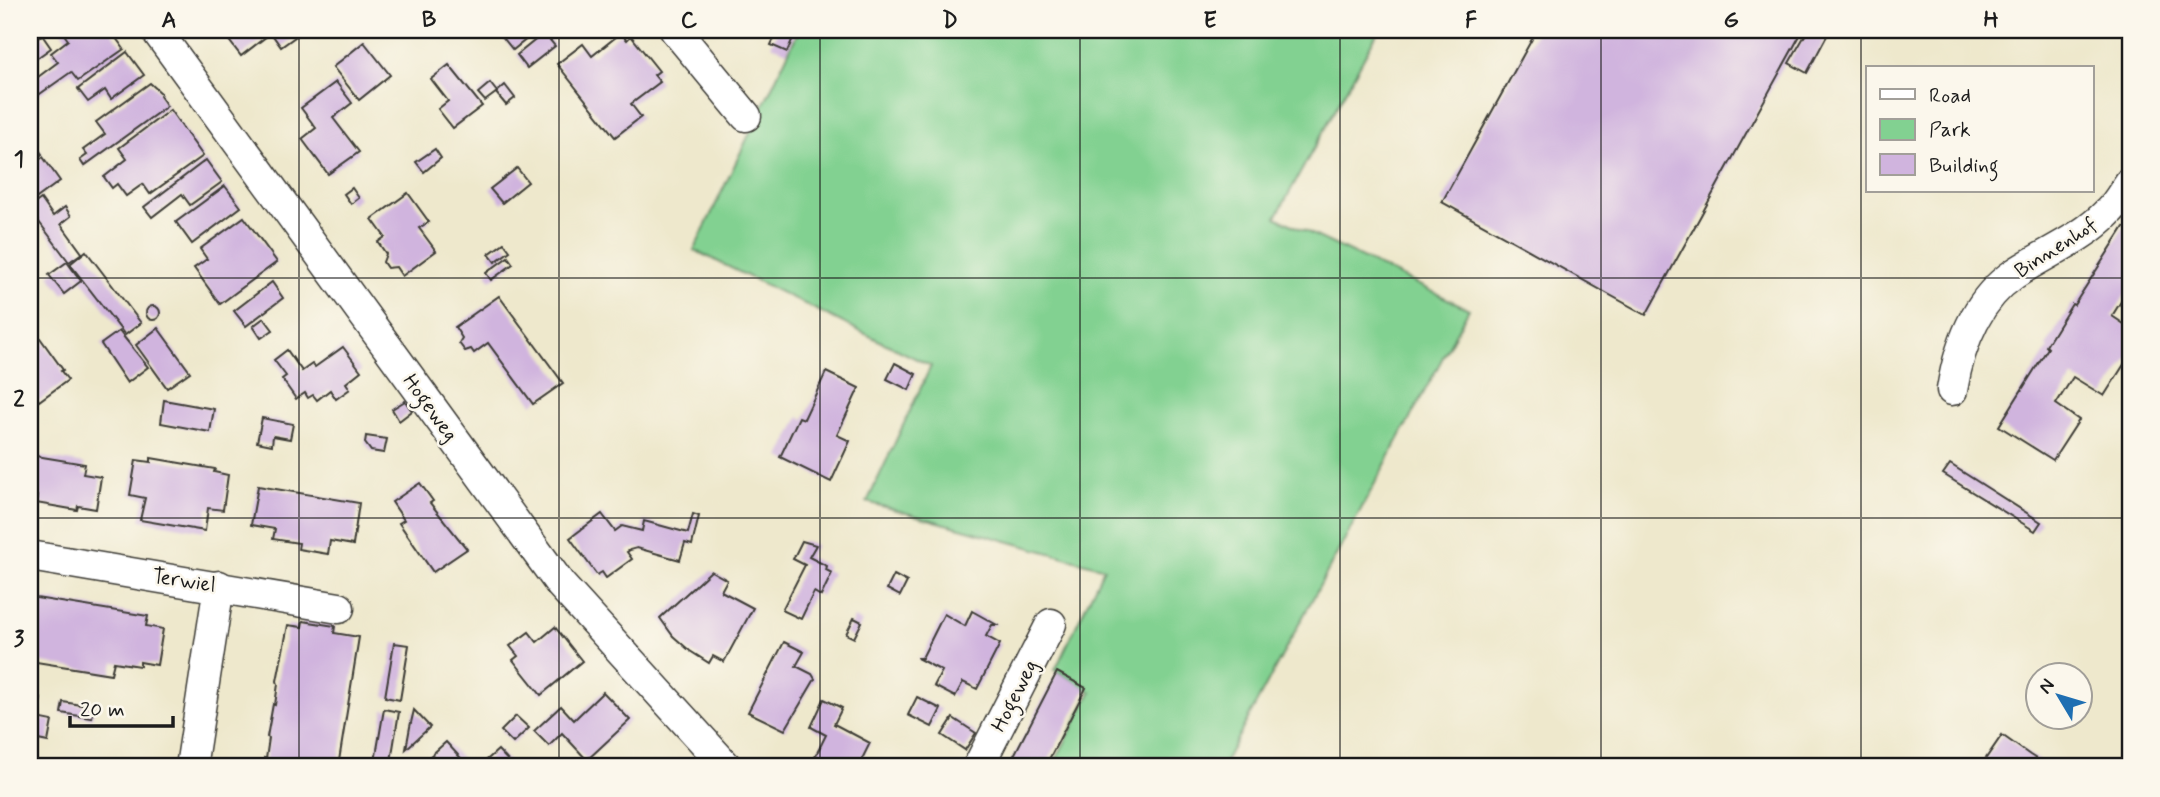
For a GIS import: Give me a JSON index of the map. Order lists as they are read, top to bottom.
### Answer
{
  "streets": {
    "street": ["Binnenhof", "Hogeweg", "Terwiel"]
  },
  "legend": ["Road", "Park", "Building"],
  "scale_bar": "20 m",
  "north": "top left",
  "grid": {
    "columns": [
      "A",
      "B",
      "C",
      "D",
      "E",
      "F",
      "G",
      "H"
    ],
    "rows": ["1", "2", "3"]
  }
}
